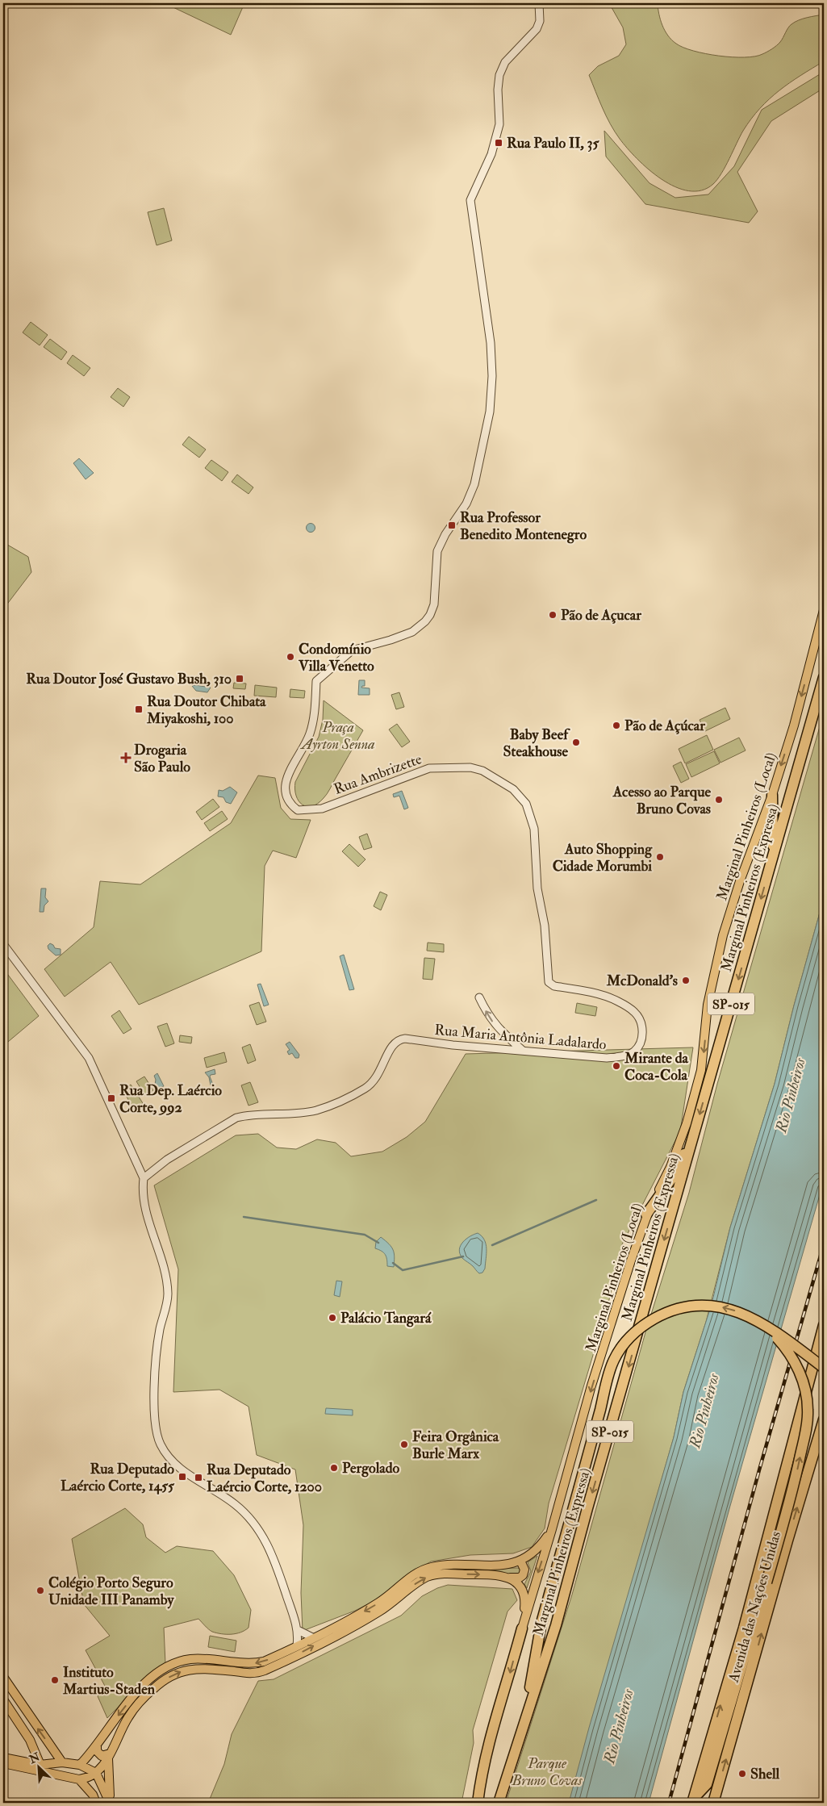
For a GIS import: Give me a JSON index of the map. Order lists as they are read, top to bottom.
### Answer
{
  "streets": {
    "highway": ["Marginal Pinheiros (Expressa)", "SP-015", "Avenida das Nações Unidas"],
    "main road": ["Marginal Pinheiros (Local)"],
    "street": ["Rua Ambrizette", "Rua Maria Antônia Ladalardo"]
  },
  "crossings": [
    ["Rua Ambrizette", "Rua Maria Antônia Ladalardo"]
  ],
  "one_way": ["Marginal Pinheiros (Local)", "Marginal Pinheiros (Expressa)"],
  "water": ["Rio Pinheiros"],
  "parks": ["Praça Ayrton Senna", "Parque Bruno Covas"],
  "places": {
    "transit": [
      "Rua Paulo II, 35",
      "Rua Professor Benedito Montenegro",
      "Rua Doutor José Gustavo Bush, 310",
      "Rua Doutor Chibata Miyakoshi, 100",
      "Rua Dep. Laércio Corte, 992",
      "Rua Deputado Laércio Corte, 1455",
      "Rua Deputado Laércio Corte, 1200"
    ],
    "other": [
      "Pão de Açucar",
      "Condomínio Villa Venetto",
      "Pão de Açúcar",
      "Baby Beef Steakhouse",
      "Acesso ao Parque Bruno Covas",
      "Auto Shopping Cidade Morumbi",
      "McDonald's",
      "Mirante da Coca-Cola",
      "Palácio Tangará",
      "Feira Orgânica Burle Marx",
      "Pergolado",
      "Colégio Porto Seguro Unidade III Panamby",
      "Instituto Martius-Staden",
      "Shell"
    ],
    "health": ["Drogaria São Paulo"]
  },
  "north": "top left"
}
